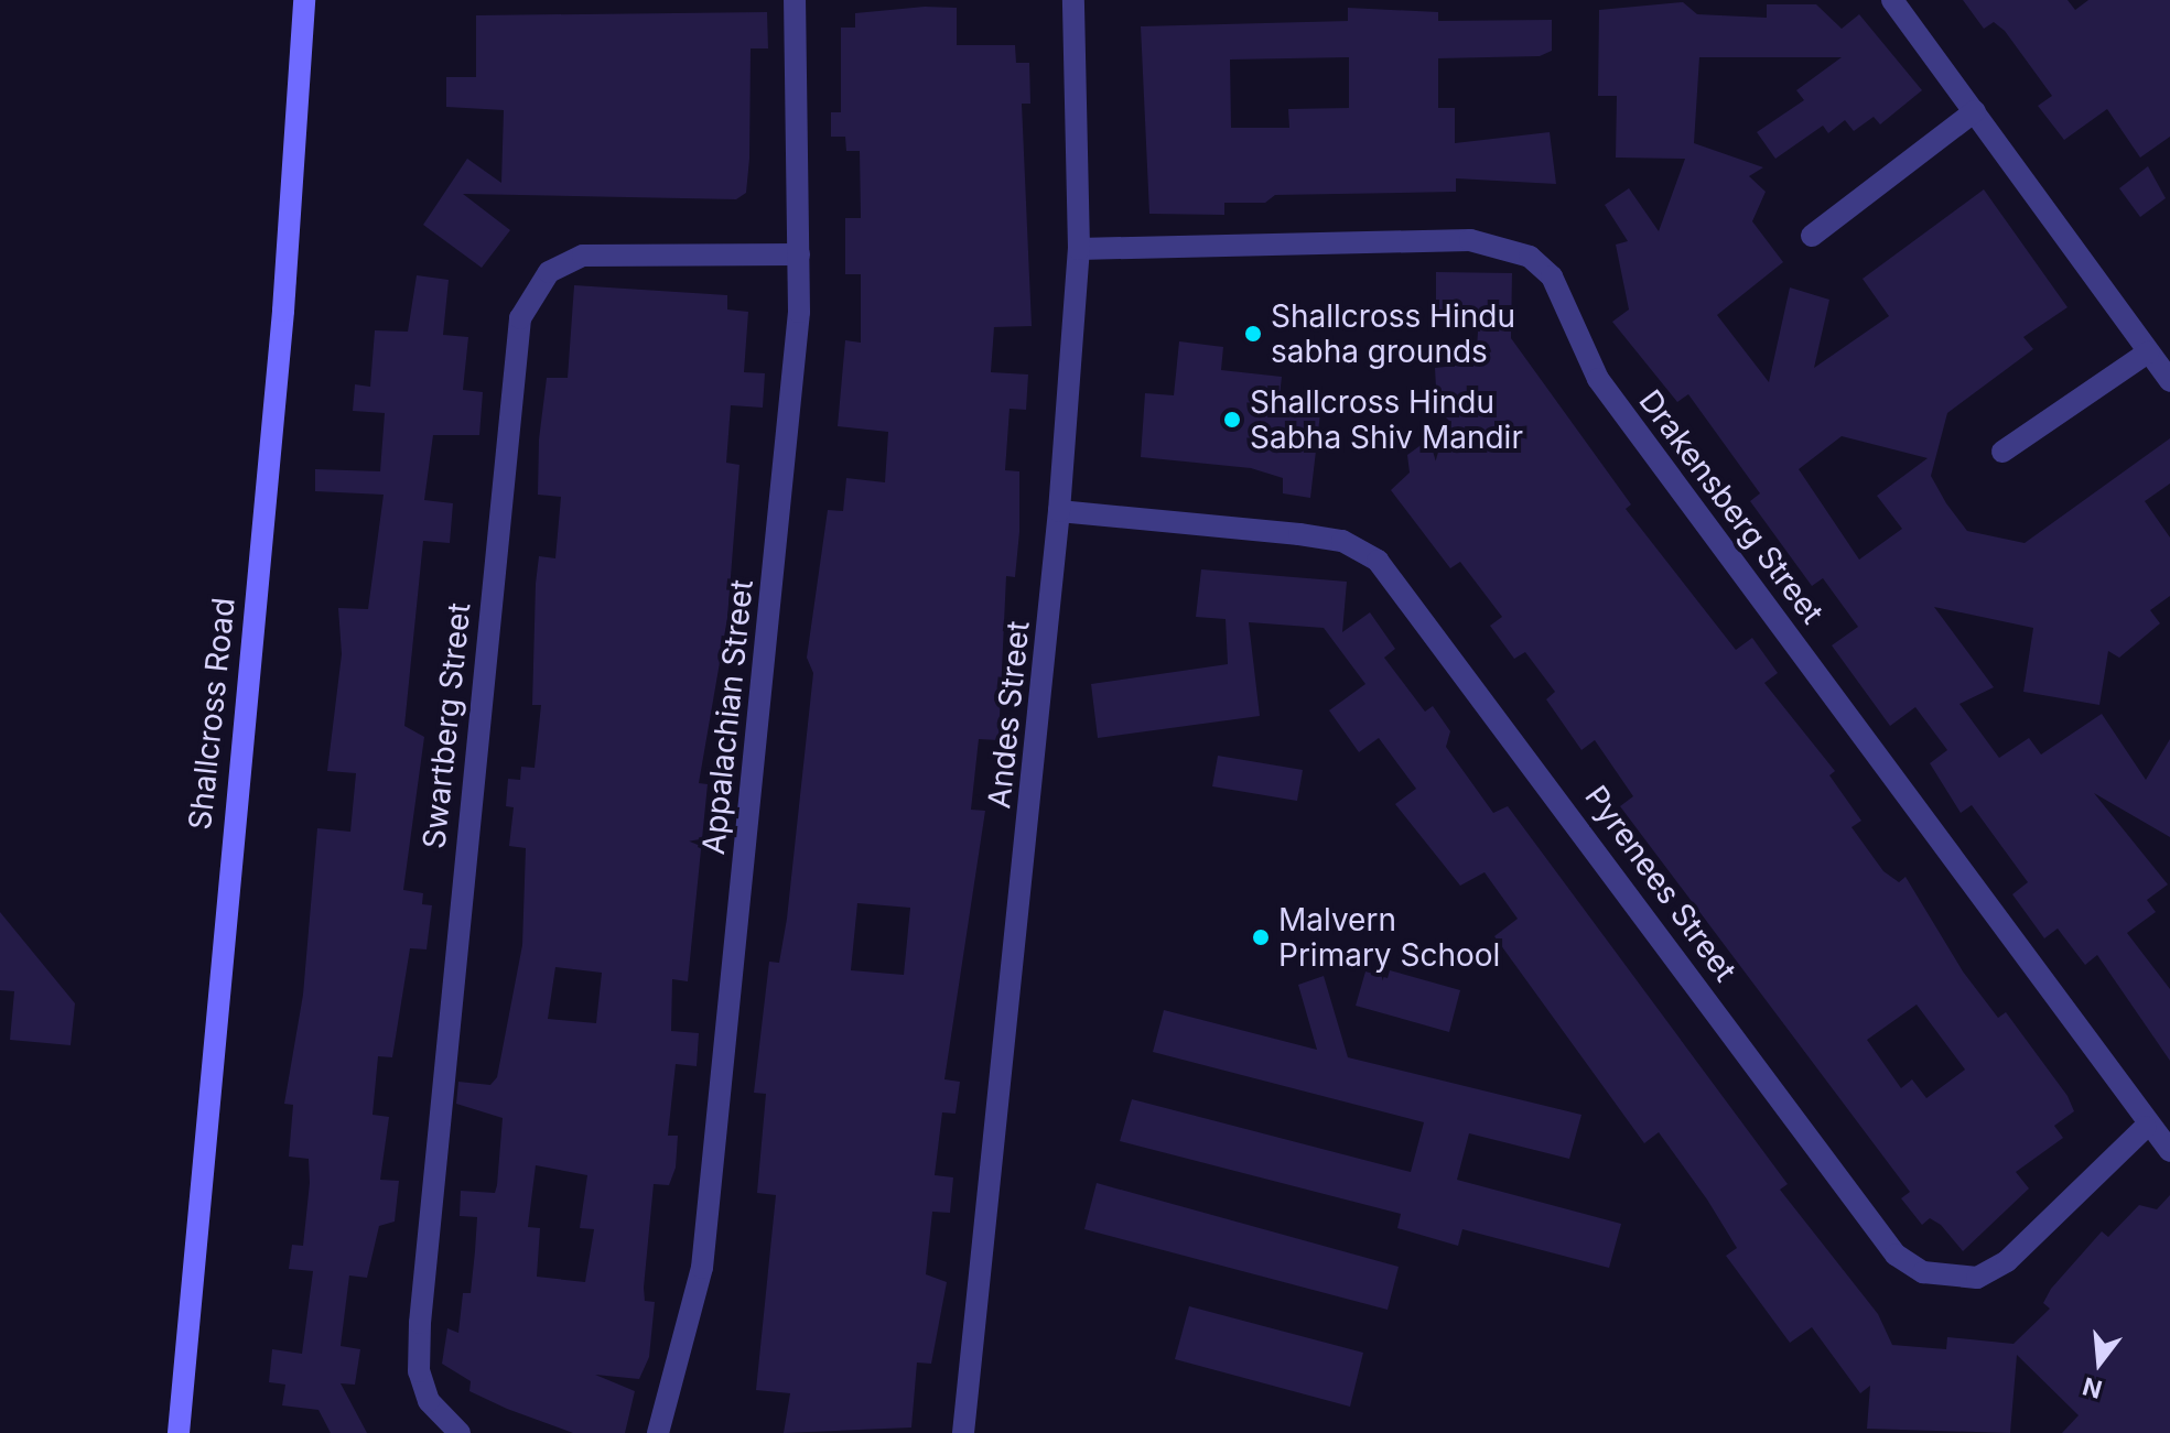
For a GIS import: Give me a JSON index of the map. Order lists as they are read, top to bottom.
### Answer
{
  "streets": {
    "street": [
      "Drakensberg Street",
      "Shallcross Road",
      "Andes Street",
      "Appalachian Street",
      "Swartberg Street",
      "Pyrenees Street"
    ]
  },
  "crossings": [
    ["Drakensberg Street", "Andes Street"],
    ["Drakensberg Street", "Pyrenees Street"],
    ["Andes Street", "Pyrenees Street"],
    ["Appalachian Street", "Swartberg Street"]
  ],
  "places": ["Shallcross Hindu sabha grounds", "Shallcross Hindu Sabha Shiv Mandir", "Malvern Primary School"],
  "north": "bottom"
}
